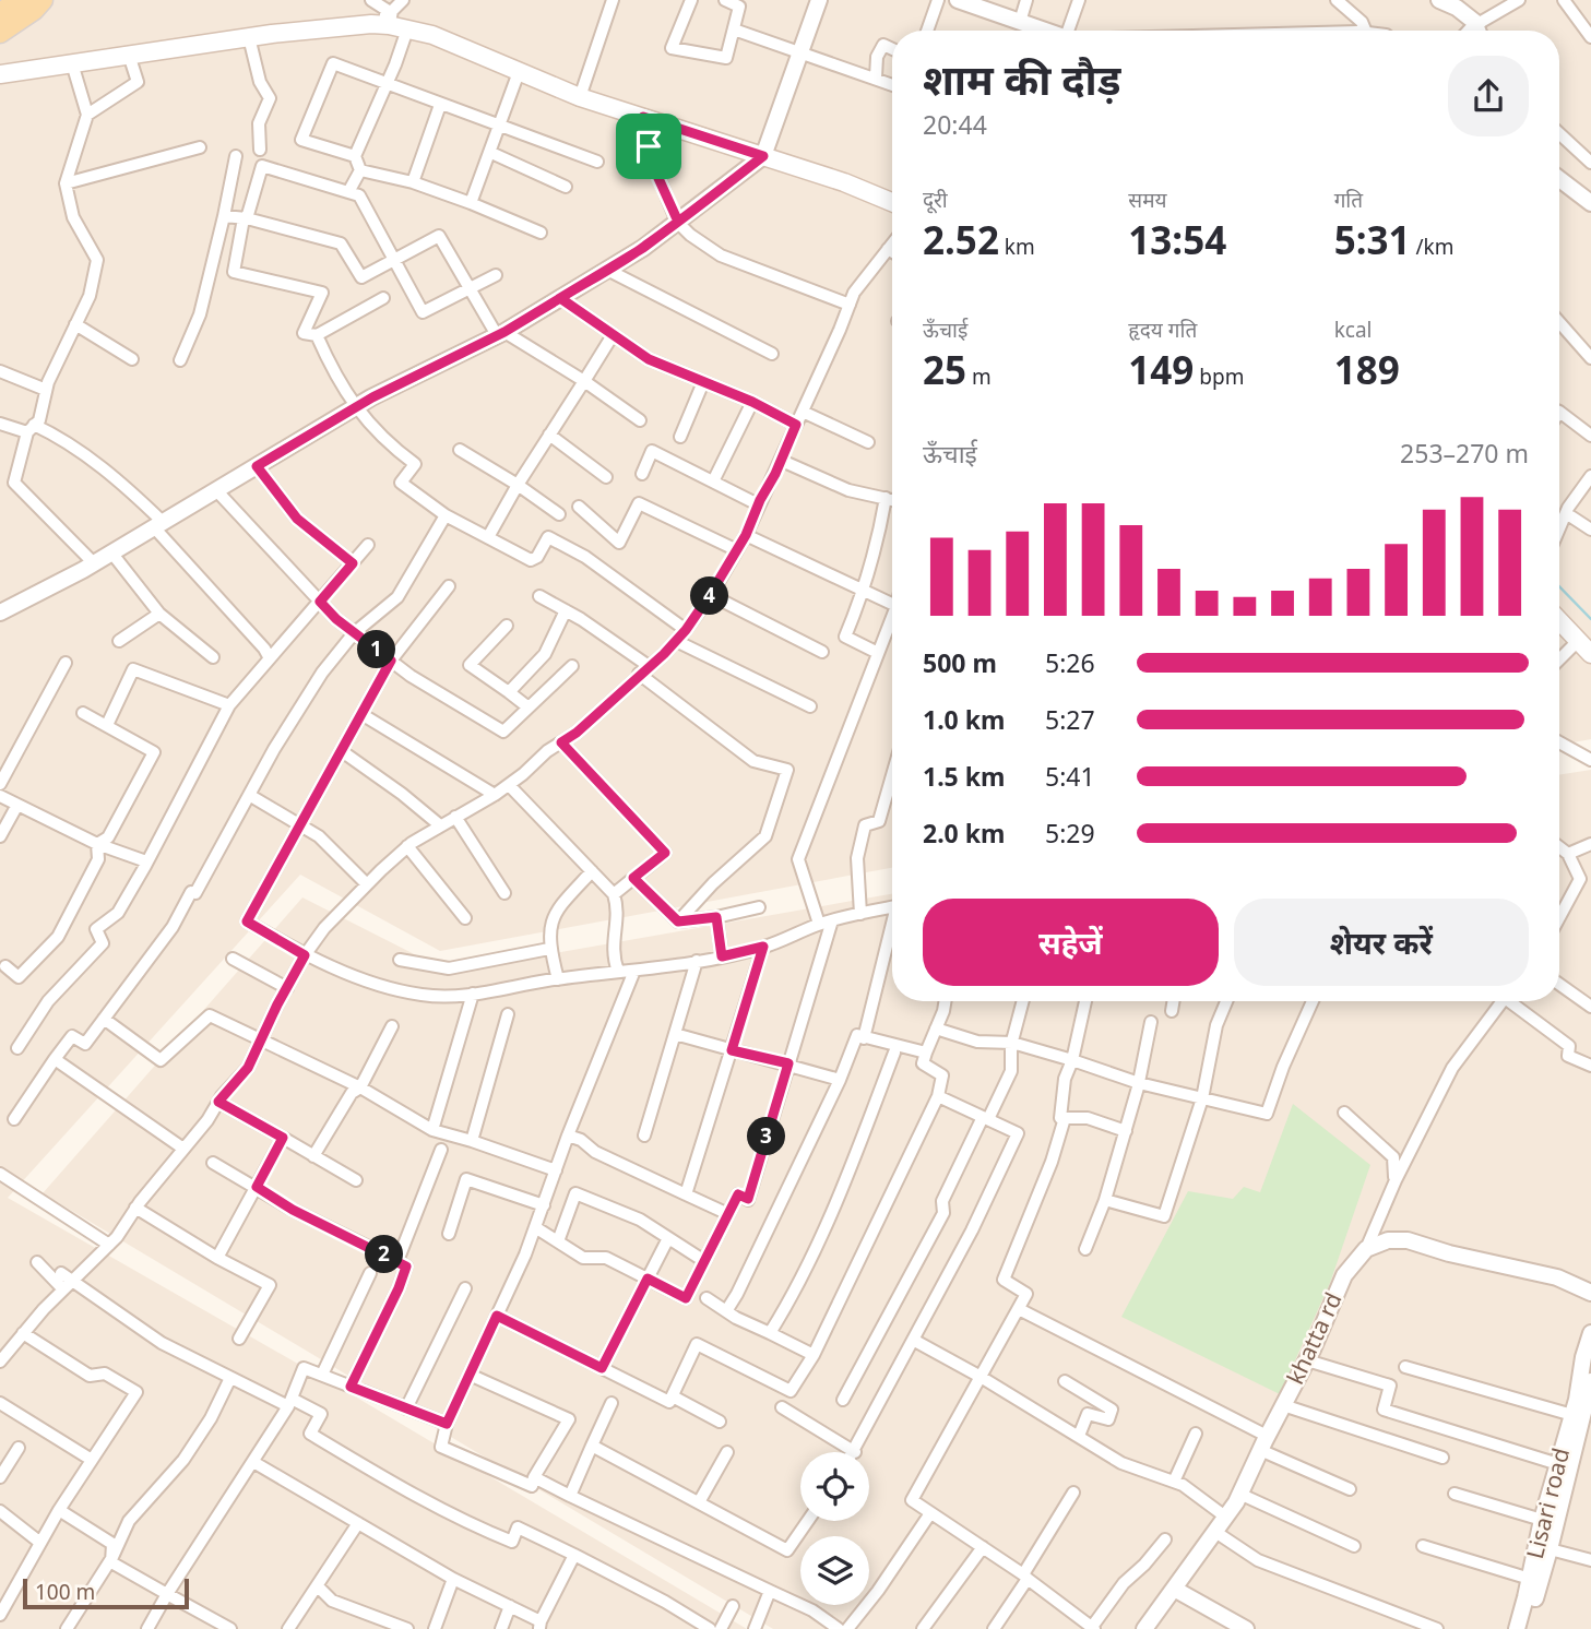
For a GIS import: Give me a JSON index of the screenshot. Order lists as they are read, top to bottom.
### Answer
{
  "streets": {
    "street": ["khatta rd", "Lisari road"]
  },
  "scale_bar": "100 m",
  "page": {
    "heading": ["शाम की दौड़", "20:44"],
    "stats": [
      ["दूरी", "2.52 km"],
      ["समय", "13:54"],
      ["गति", "5:31 /km"],
      ["ऊँचाई", "25 m"],
      ["हृदय गति", "149 bpm"],
      ["kcal", "189"]
    ],
    "chart": ["ऊँचाई", "253–270 m"],
    "pins": [
      "4",
      "1",
      "3",
      "2"
    ],
    "list": [
      {
        "name": "500 m",
        "note": "5:26"
      },
      {
        "name": "1.0 km",
        "note": "5:27"
      },
      {
        "name": "1.5 km",
        "note": "5:41"
      },
      {
        "name": "2.0 km",
        "note": "5:29"
      }
    ],
    "buttons": ["सहेजें", "शेयर करें"],
    "scale": "100 m"
  }
}
